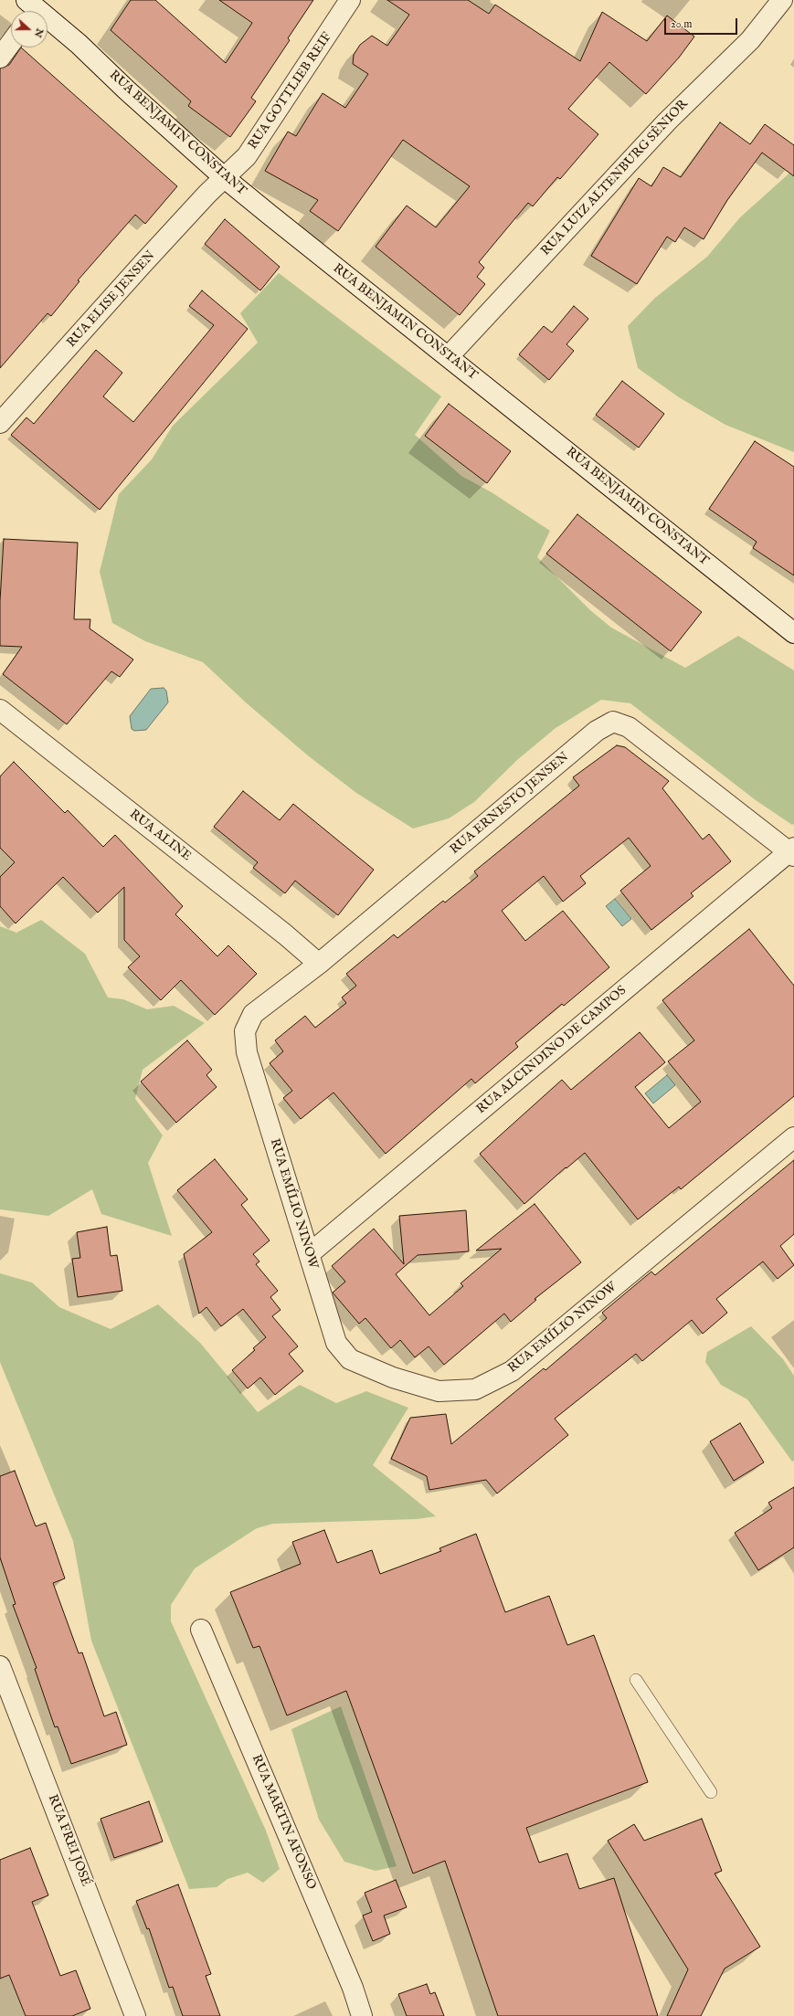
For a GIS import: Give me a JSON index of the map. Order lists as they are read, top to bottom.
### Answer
{
  "streets": {
    "street": [
      "RUA GOTTLIEB REIF",
      "RUA BENJAMIN CONSTANT",
      "RUA LUIZ ALTENBURG SÊNIOR",
      "RUA ELISE JENSEN",
      "RUA ERNESTO JENSEN",
      "RUA ALINE",
      "RUA ALCINDINO DE CAMPOS",
      "RUA EMÍLIO NINOW",
      "RUA MARTIN AFONSO",
      "RUA FREI JOSÉ"
    ]
  },
  "crossings": [
    ["RUA GOTTLIEB REIF", "RUA BENJAMIN CONSTANT"],
    ["RUA GOTTLIEB REIF", "RUA ELISE JENSEN"],
    ["RUA BENJAMIN CONSTANT", "RUA LUIZ ALTENBURG SÊNIOR"],
    ["RUA BENJAMIN CONSTANT", "RUA ELISE JENSEN"],
    ["RUA ERNESTO JENSEN", "RUA ALINE"],
    ["RUA ERNESTO JENSEN", "RUA ALCINDINO DE CAMPOS"],
    ["RUA ERNESTO JENSEN", "RUA EMÍLIO NINOW"],
    ["RUA ALCINDINO DE CAMPOS", "RUA EMÍLIO NINOW"]
  ],
  "scale_bar": "20 m",
  "north": "right"
}
